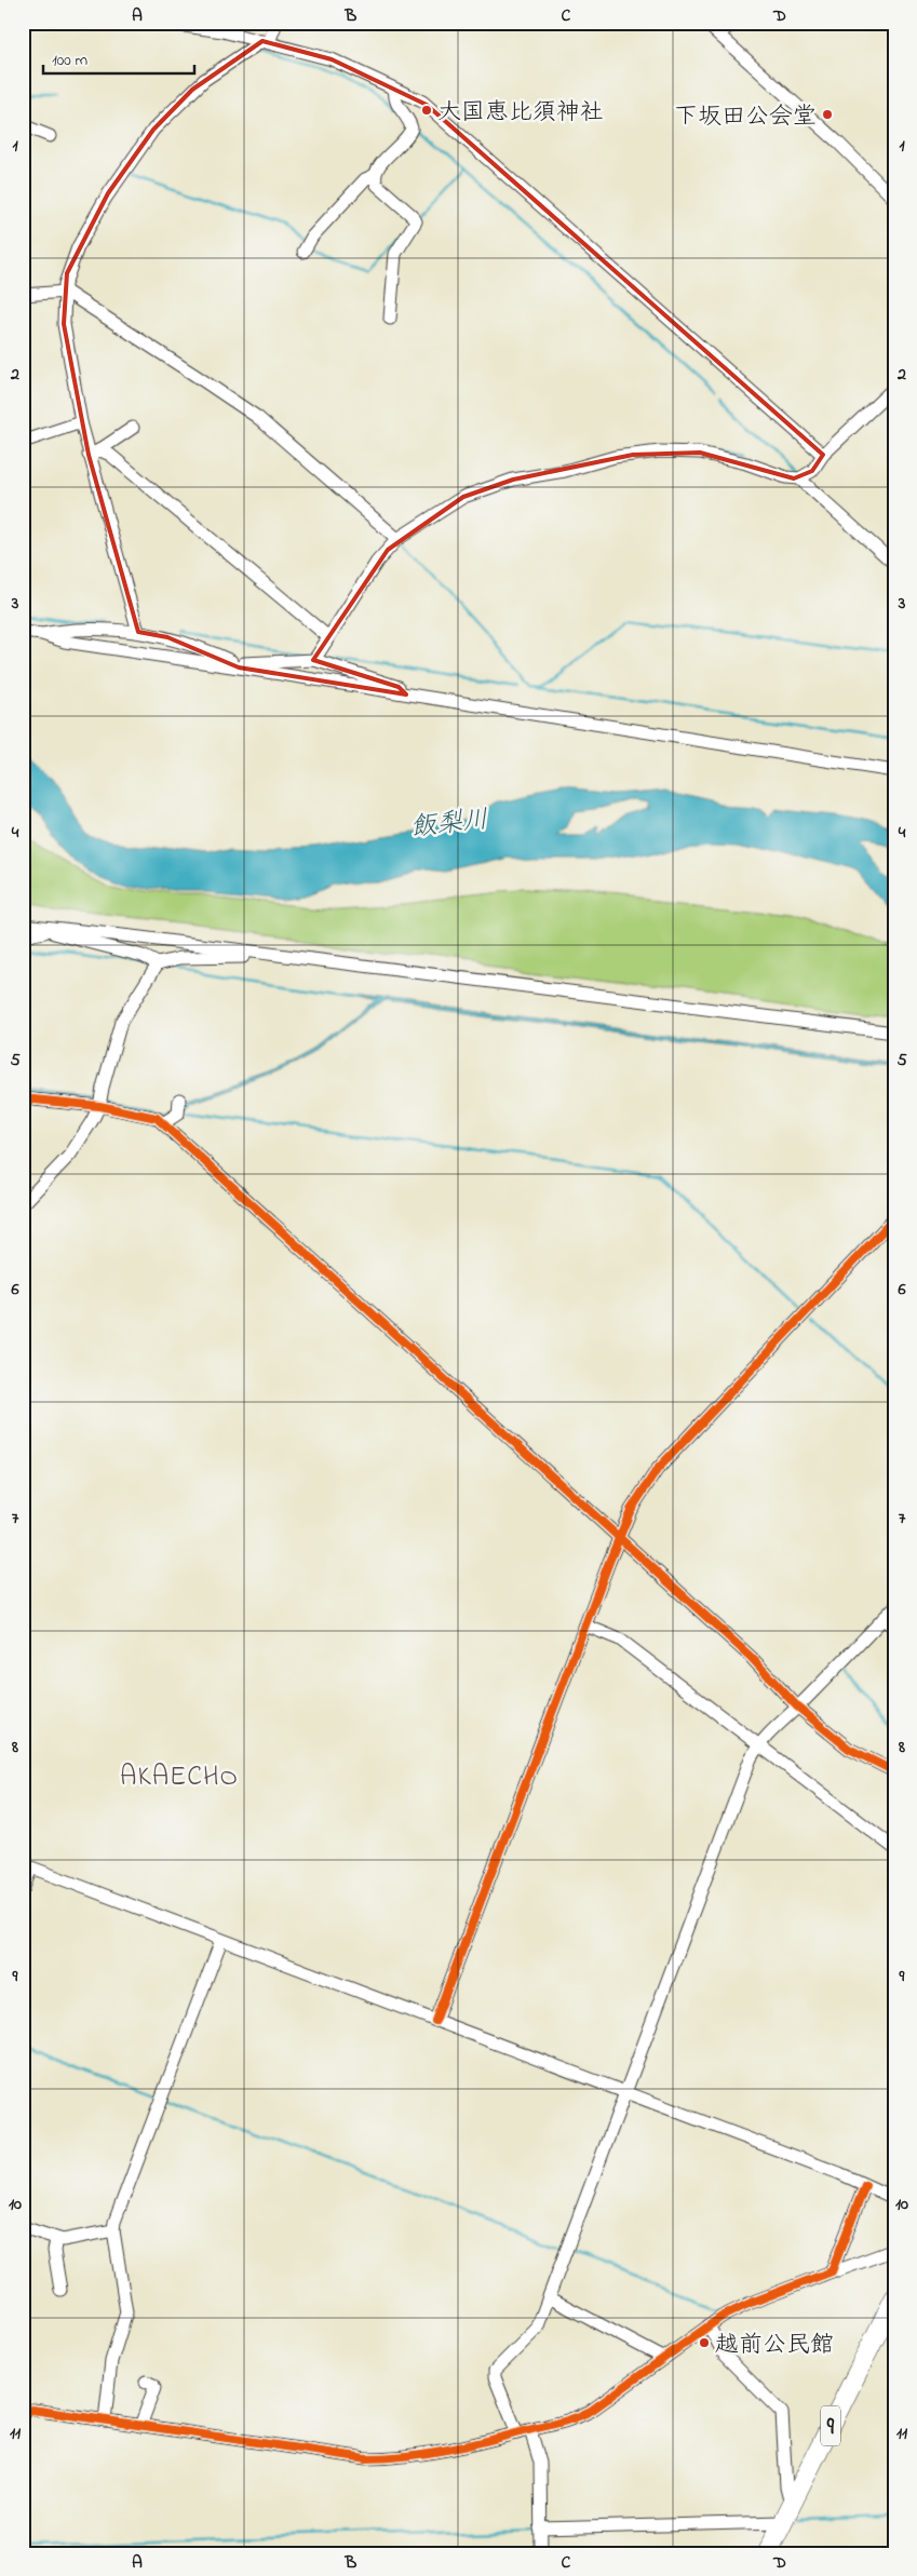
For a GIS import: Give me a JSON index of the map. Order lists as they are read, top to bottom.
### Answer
{
  "streets": {
    "highway": ["9"]
  },
  "districts": ["AKAECHO"],
  "water": ["飯梨川"],
  "places": ["大国恵比須神社", "下坂田公会堂", "越前公民館"],
  "scale_bar": "100 m",
  "grid": {
    "columns": [
      "A",
      "B",
      "C",
      "D"
    ],
    "rows": [
      "1",
      "2",
      "3",
      "4",
      "5",
      "6",
      "7",
      "8",
      "9",
      "10",
      "11"
    ]
  }
}
